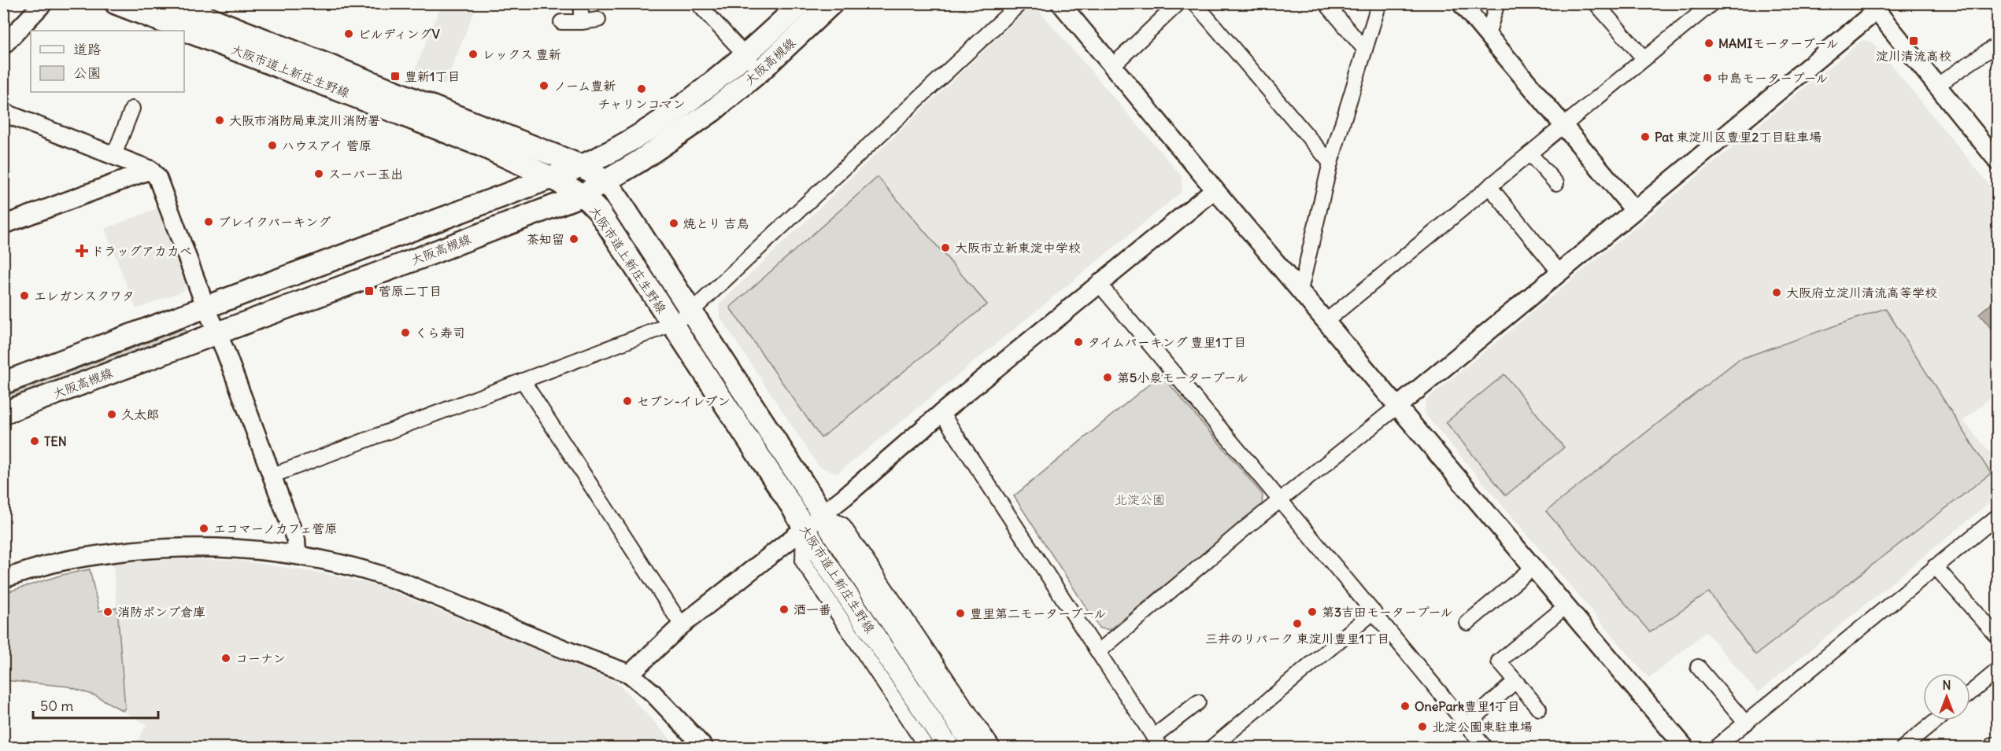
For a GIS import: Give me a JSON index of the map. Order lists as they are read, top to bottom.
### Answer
{
  "streets": {
    "main road": ["大阪高槻線", "大阪市道上新庄生野線"]
  },
  "crossings": [
    ["大阪高槻線", "大阪市道上新庄生野線"]
  ],
  "parks": ["北淀公園"],
  "places": {
    "other": [
      "ビルディングV",
      "MAMIモータープール",
      "レックス 豊新",
      "中島モータープール",
      "ノーム豊新",
      "チャリンコマン",
      "大阪市消防局東淀川消防署",
      "Pat 東淀川区豊里2丁目駐車場",
      "ハウスアイ 菅原",
      "スーパー玉出",
      "ブレイクパーキング",
      "焼とり 吉鳥",
      "茶知留",
      "大阪市立新東淀中学校",
      "大阪府立淀川清流高等学校",
      "エレガンスクワタ",
      "くら寿司",
      "タイムパーキング 豊里1丁目",
      "第5小泉モータープール",
      "セブン-イレブン",
      "久太郎",
      "TEN",
      "エコマーノカフェ菅原",
      "酒一番",
      "消防ポンプ倉庫",
      "第3吉田モータープール",
      "豊里第二モータープール",
      "三井のリパーク 東淀川豊里1丁目",
      "コーナン",
      "OnePark豊里1丁目",
      "北淀公園東駐車場"
    ],
    "transit": ["淀川清流高校", "豊新1丁目", "菅原二丁目"],
    "health": ["ドラッグアカカベ"]
  },
  "legend": ["道路", "公園"],
  "scale_bar": "50 m",
  "north": "top"
}
